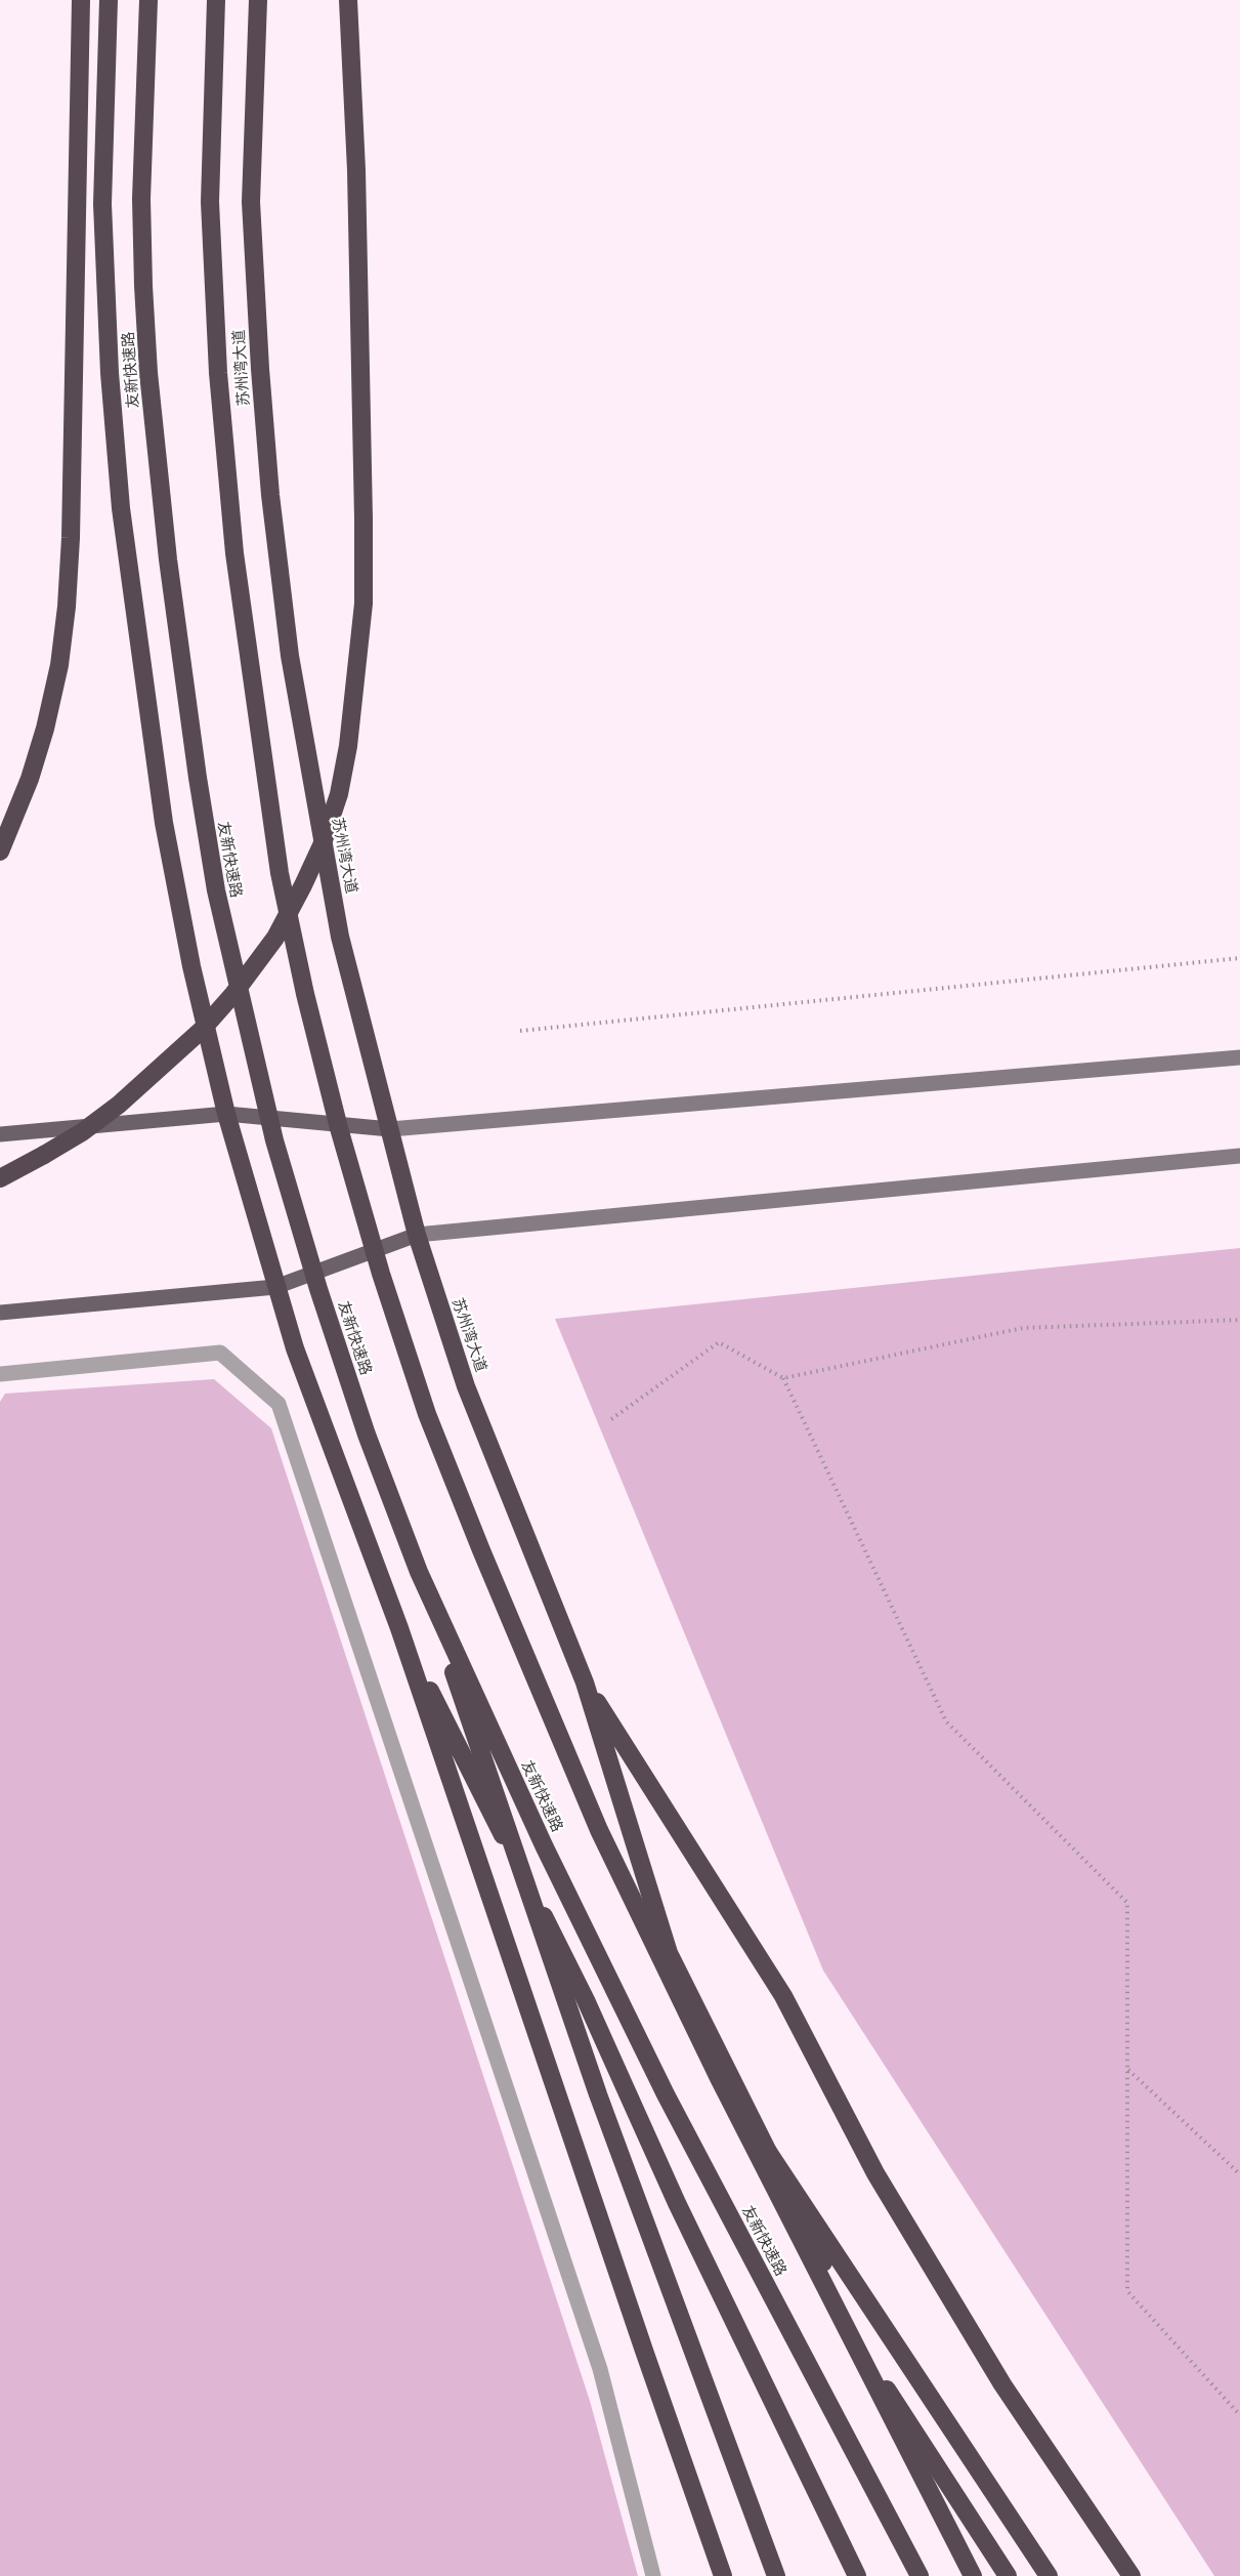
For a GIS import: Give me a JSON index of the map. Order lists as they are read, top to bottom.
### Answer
{
  "streets": {
    "highway": ["苏州湾大道", "友新快速路"]
  }
}
